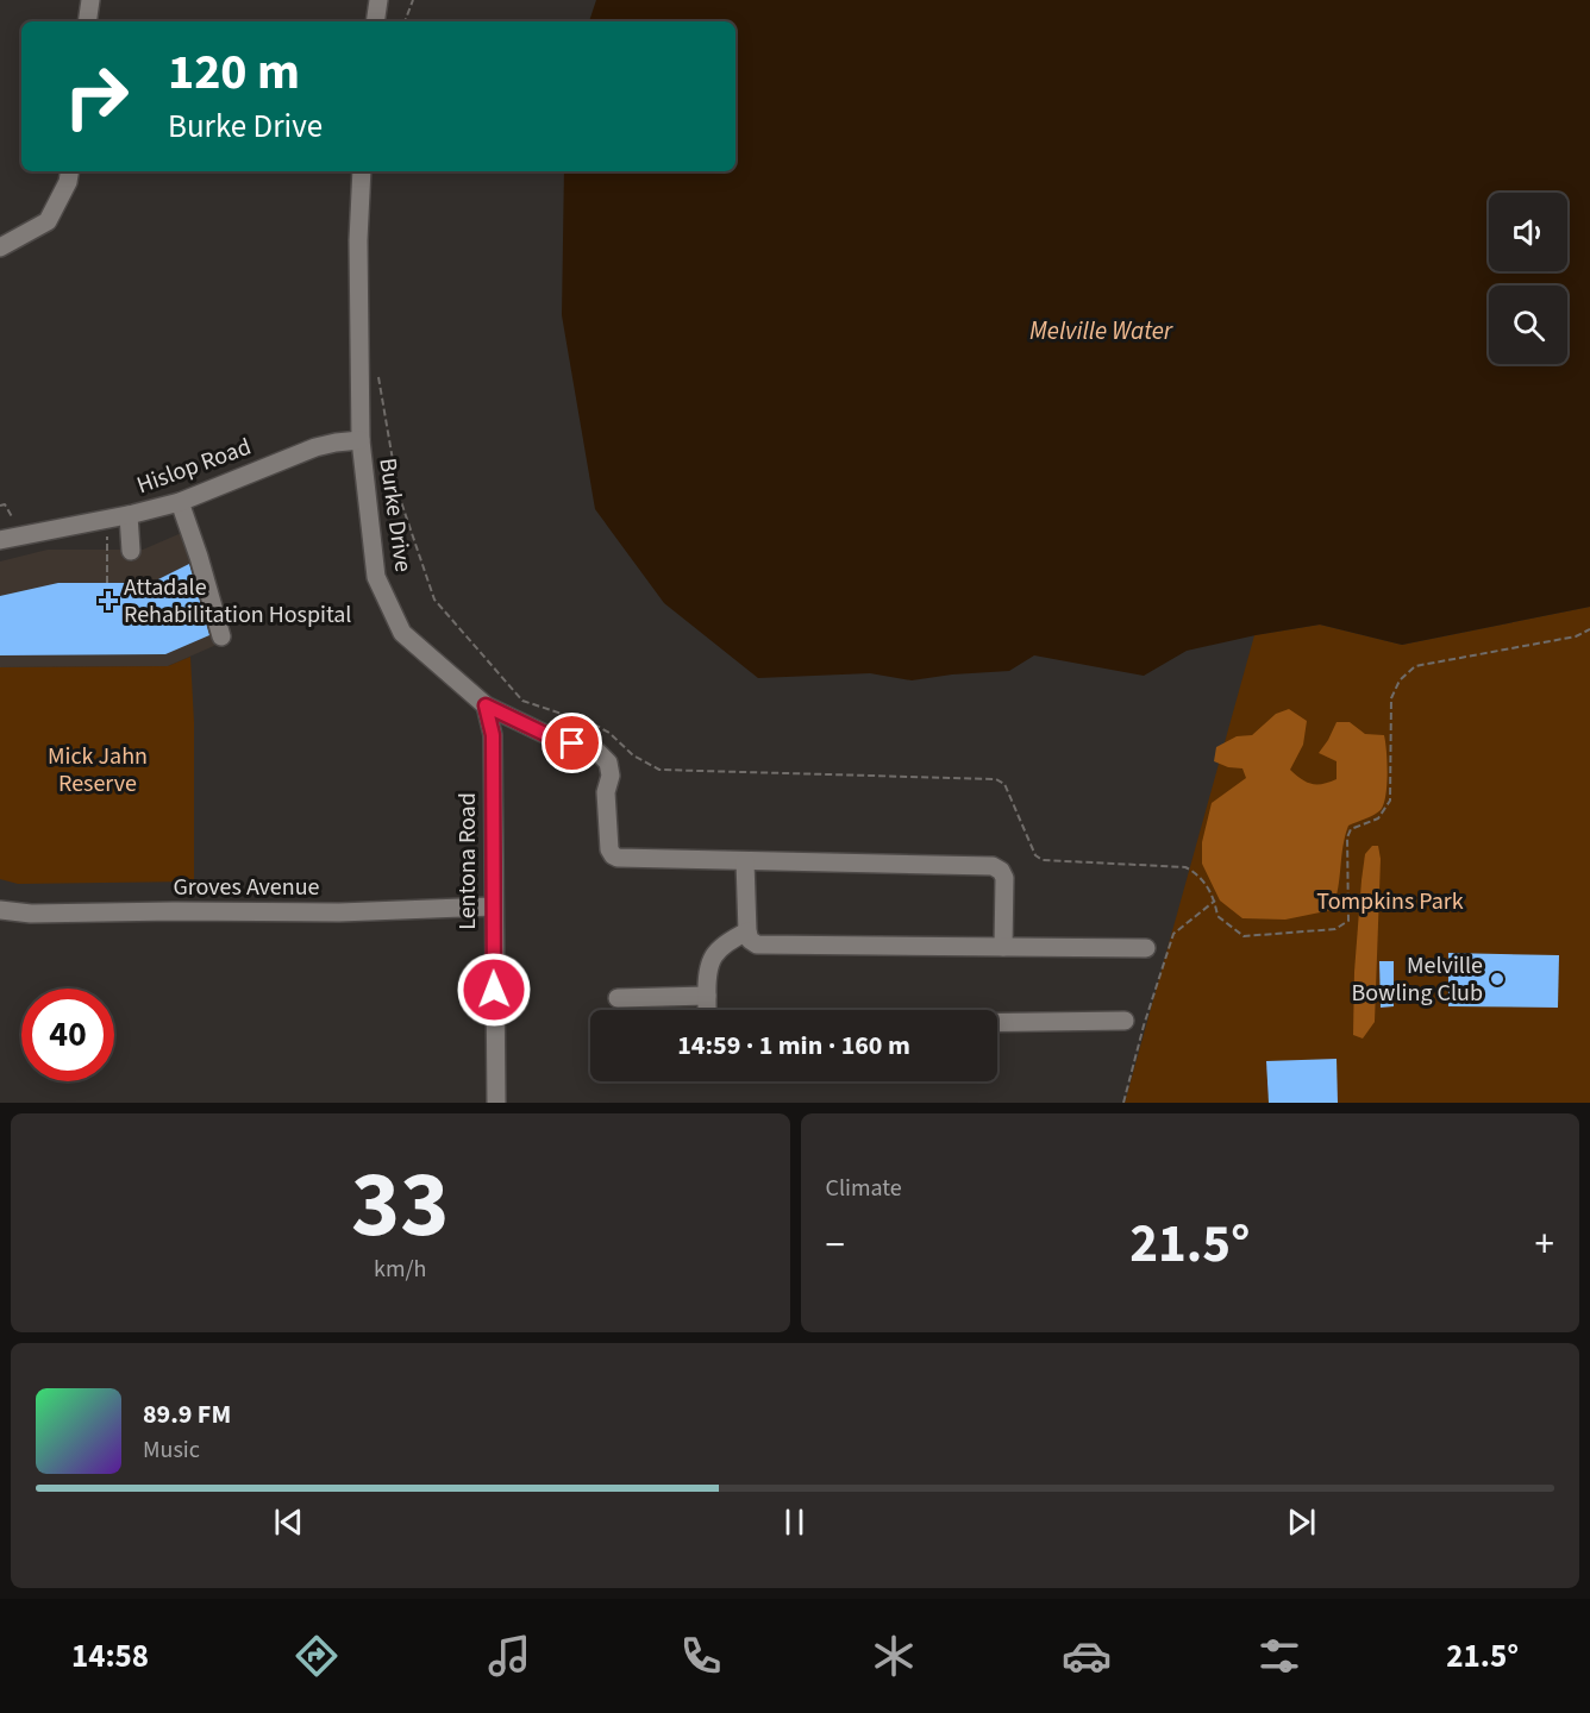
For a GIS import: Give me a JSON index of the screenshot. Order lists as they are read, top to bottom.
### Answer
{
  "streets": {
    "street": [
      "Hislop Road",
      "Burke Drive",
      "Lentona Road",
      "Groves Avenue"
    ]
  },
  "crossings": [
    ["Hislop Road", "Burke Drive"],
    ["Burke Drive", "Lentona Road"],
    ["Lentona Road", "Groves Avenue"]
  ],
  "water": ["Melville Water"],
  "parks": ["Mick Jahn Reserve", "Tompkins Park"],
  "places": {
    "health": ["Attadale Rehabilitation Hospital"],
    "other": ["Melville Bowling Club"]
  },
  "page": {
    "turn": ["120 m", "Burke Drive"],
    "limit": "40",
    "trip": "14:59 · 1 min · 160 m",
    "tile": [
      ["33", "km/h"],
      "Climate"
    ],
    "heat": ["−", "21.5°", "+"],
    "song": ["89.9 FM", "Music"],
    "tabs": ["14:58", "21.5°"]
  }
}
